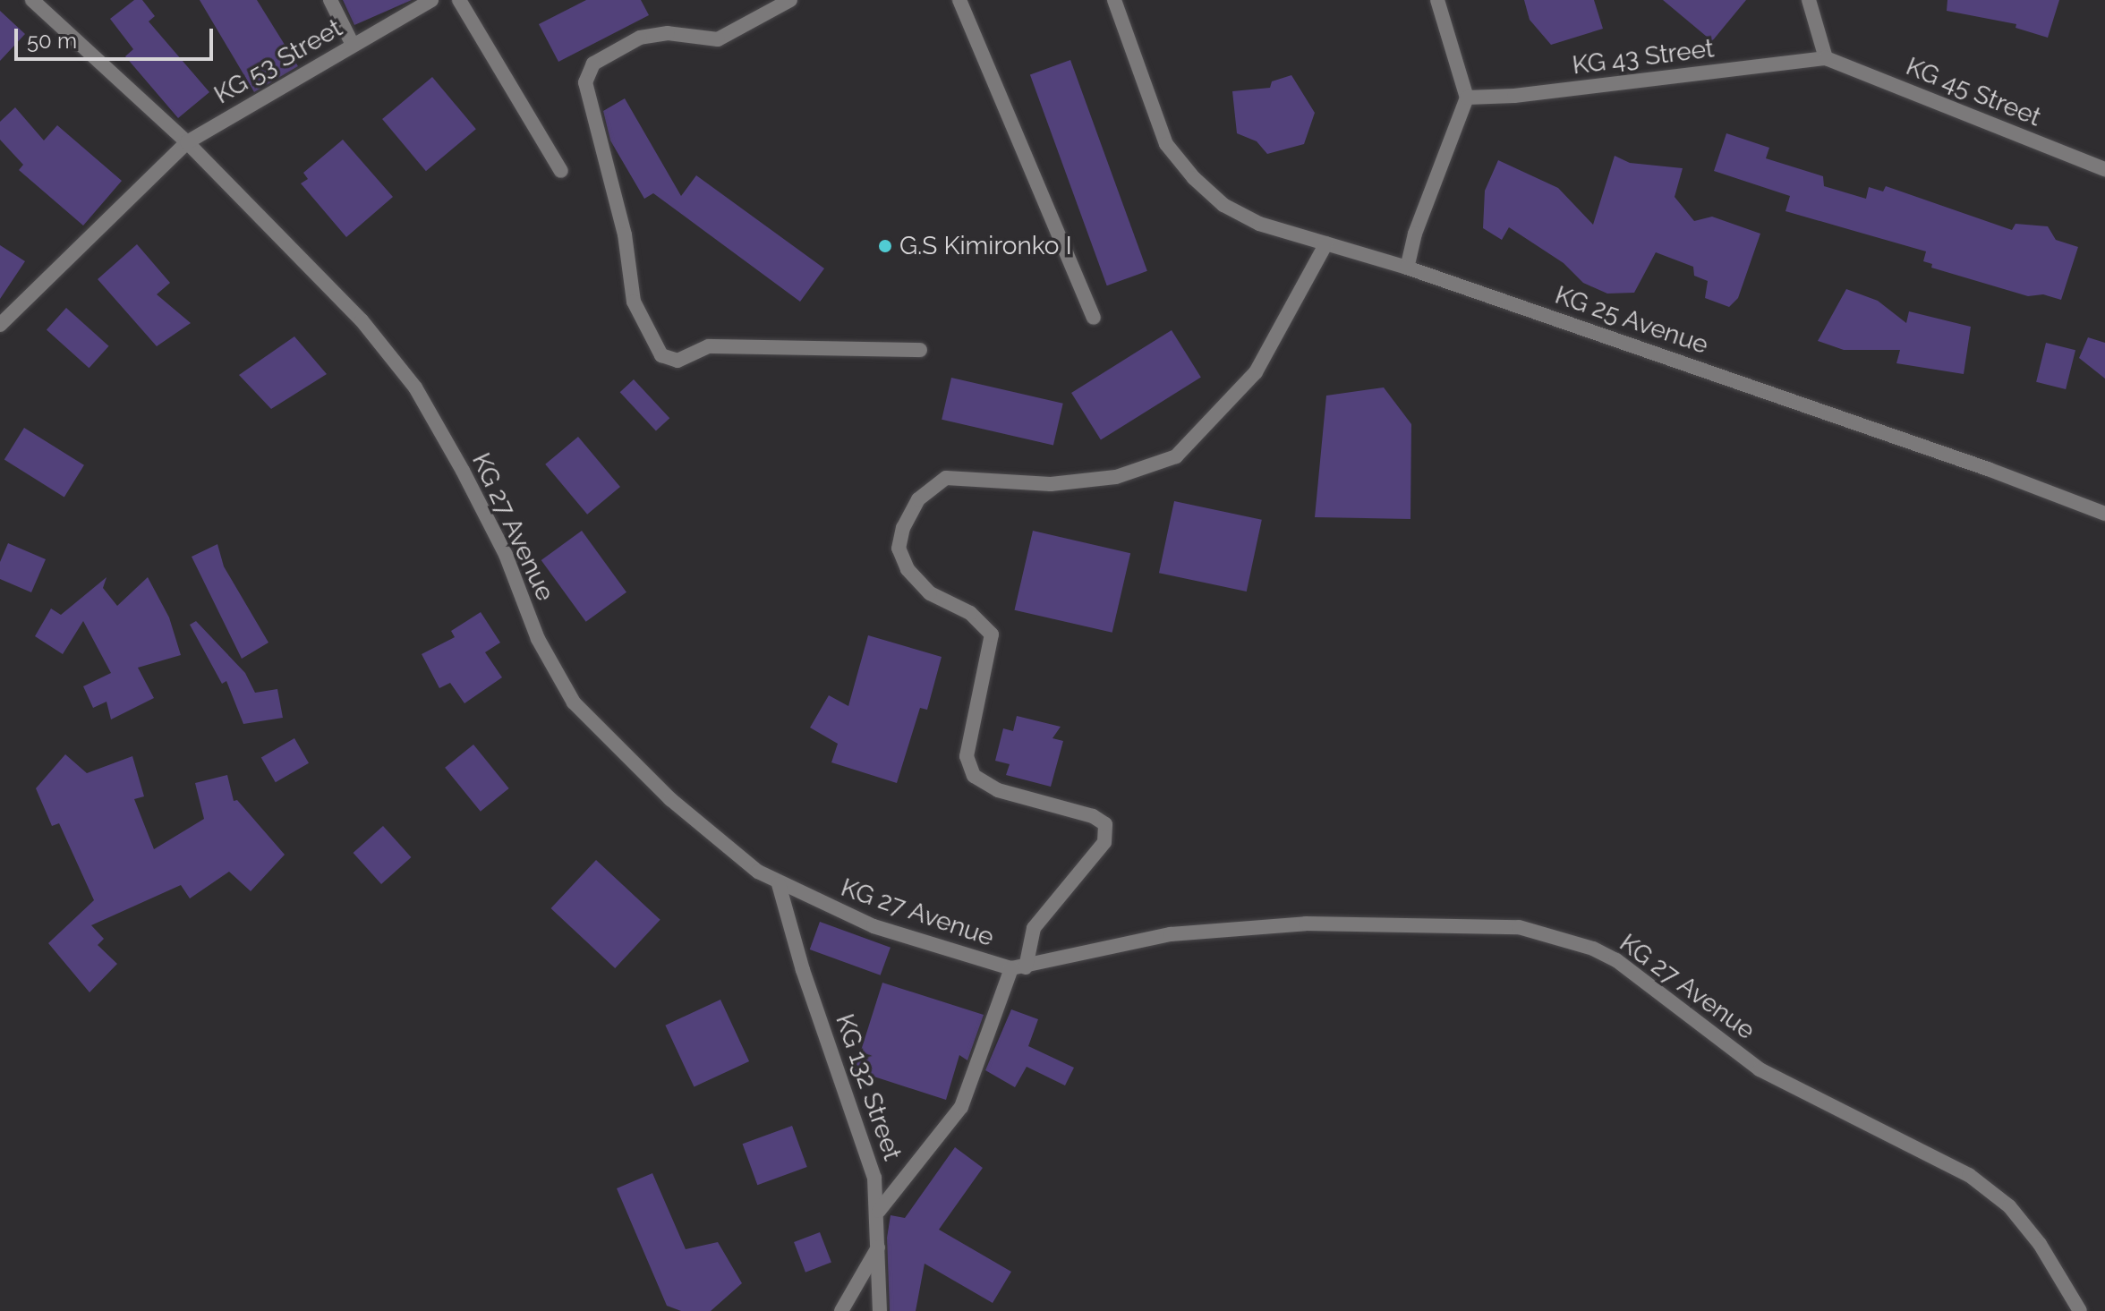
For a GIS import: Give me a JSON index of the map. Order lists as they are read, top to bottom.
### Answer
{
  "streets": {
    "street": [
      "KG 43 Street",
      "KG 53 Street",
      "KG 45 Street",
      "KG 25 Avenue",
      "KG 27 Avenue",
      "KG 132 Street"
    ]
  },
  "crossings": [
    ["KG 43 Street", "KG 45 Street"],
    ["KG 53 Street", "KG 27 Avenue"],
    ["KG 27 Avenue", "KG 132 Street"]
  ],
  "places": ["G.S Kimironko I"],
  "scale_bar": "50 m"
}
